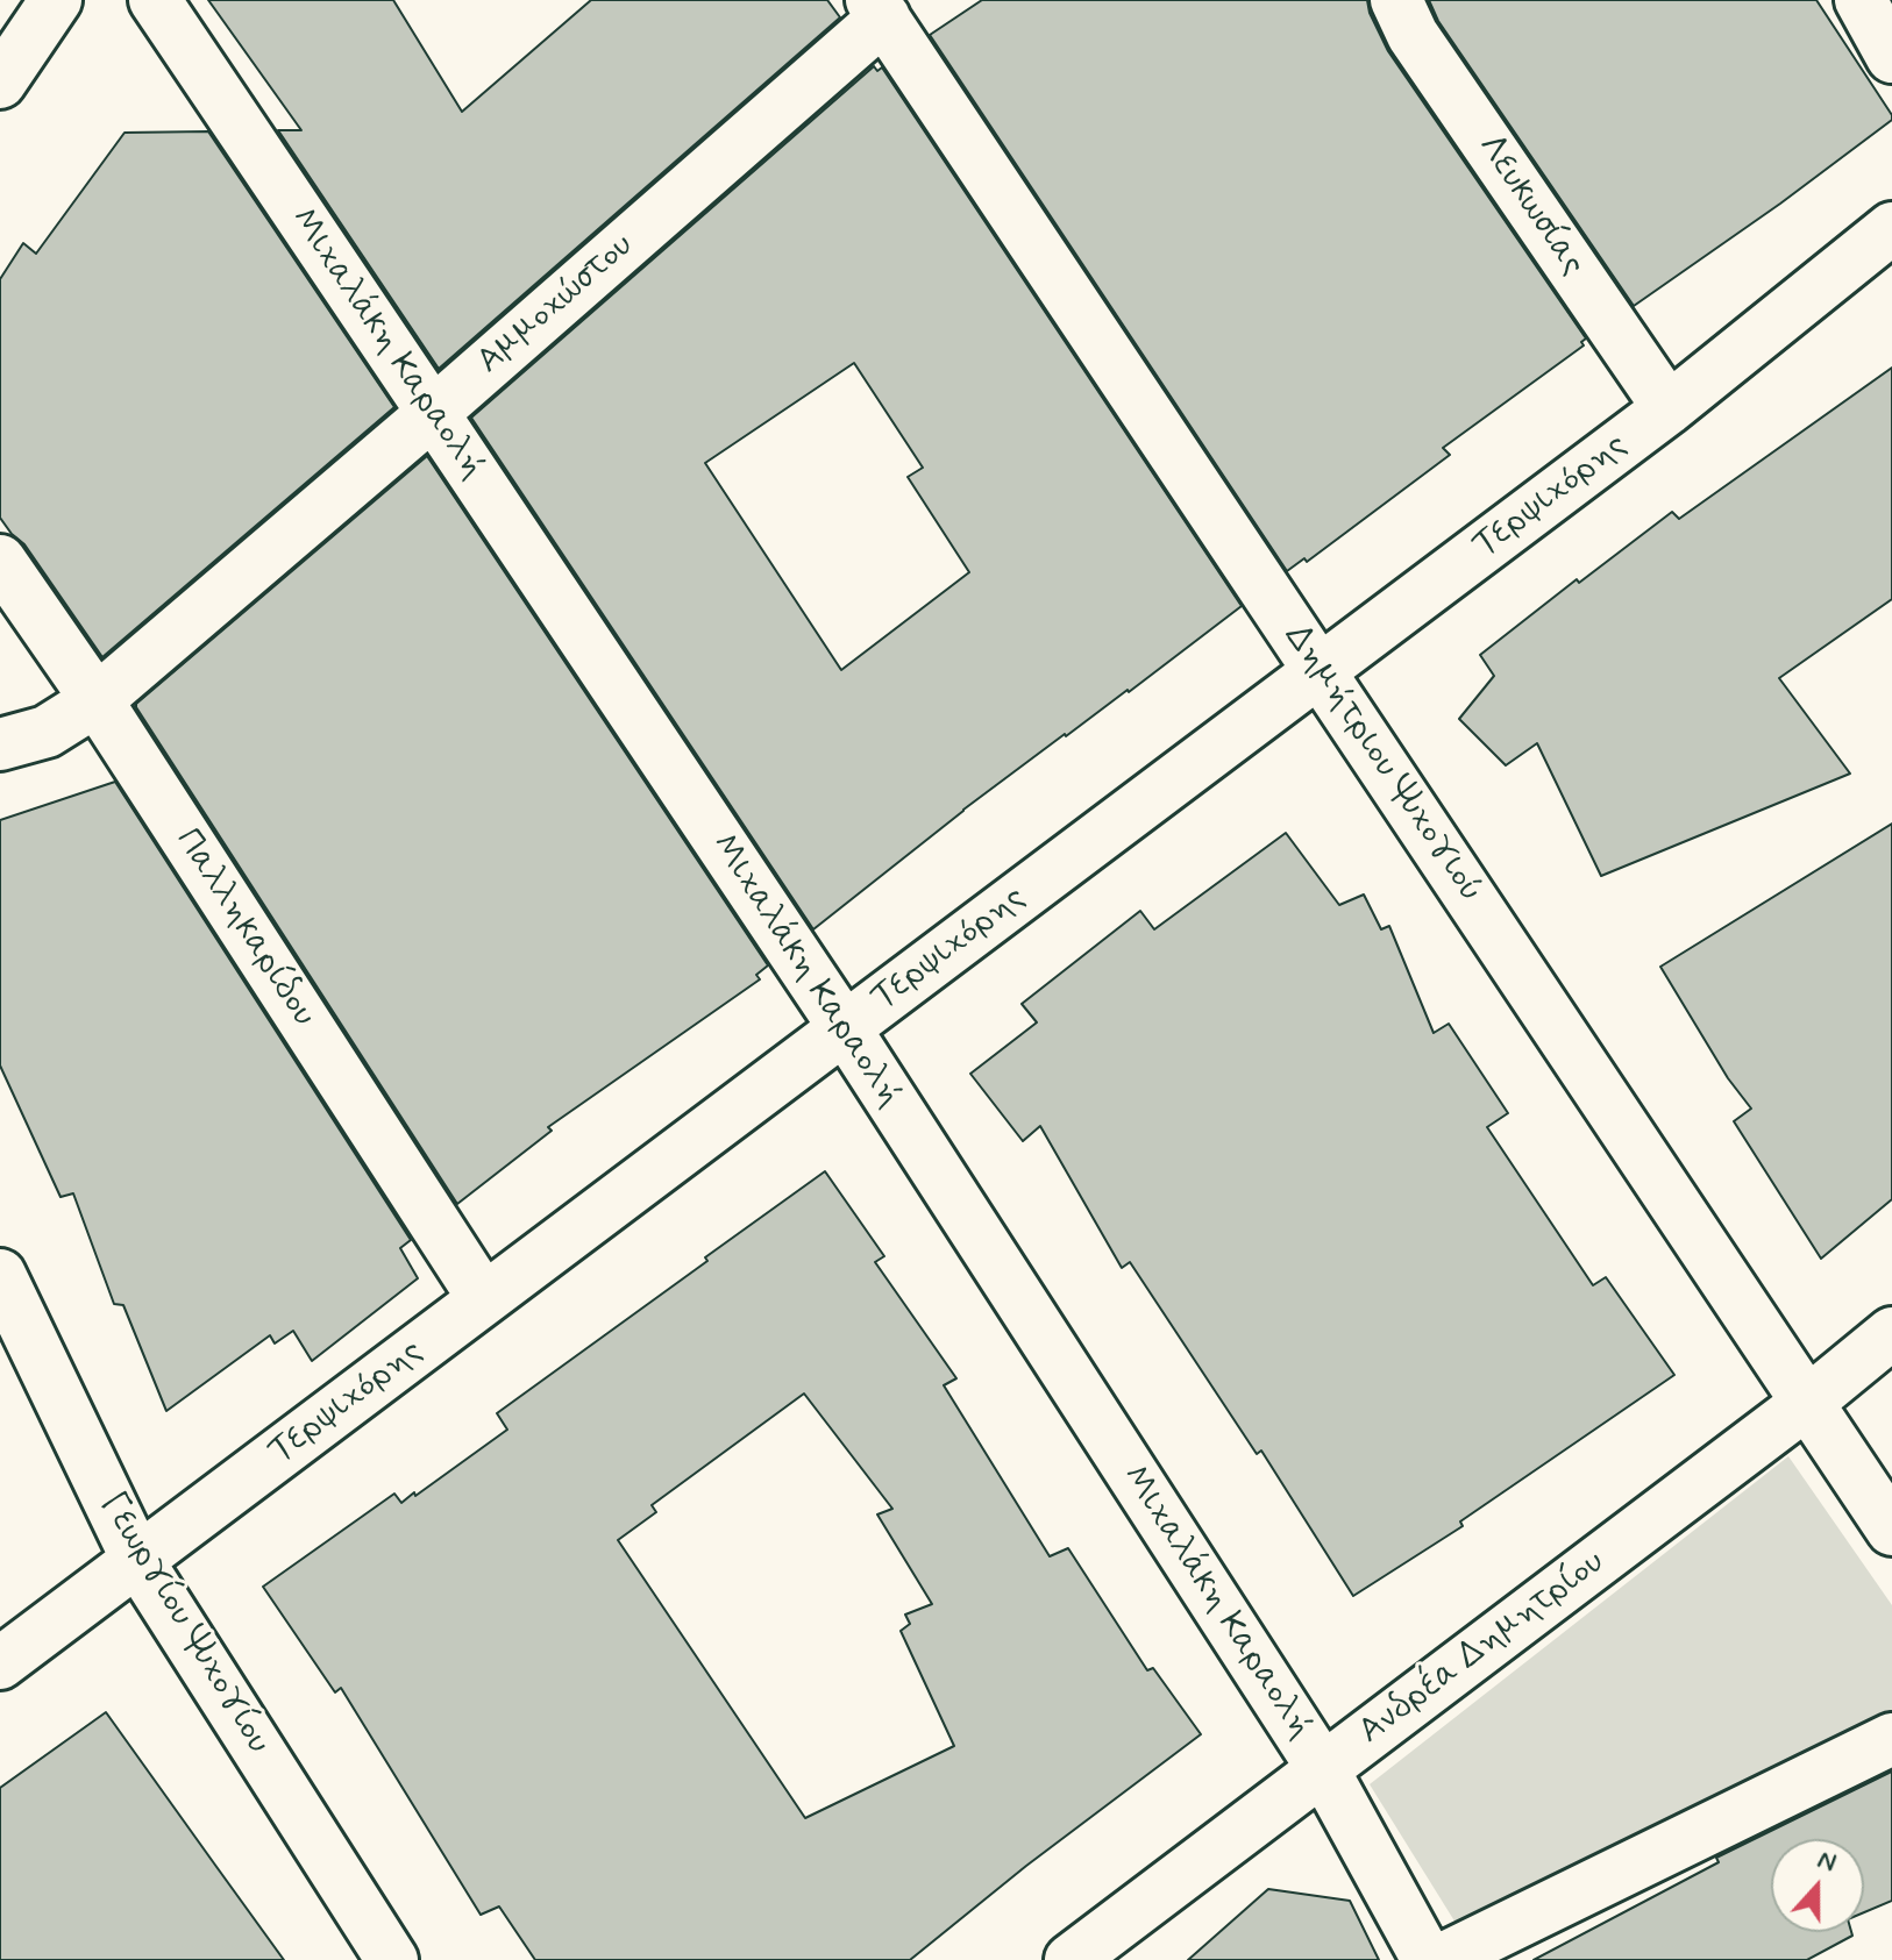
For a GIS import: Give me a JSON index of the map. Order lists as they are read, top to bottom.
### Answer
{
  "streets": {
    "street": [
      "Λευκωσίας",
      "Αμμοχώστου",
      "Μιχαλάκη Καραολή",
      "Τερψιχόρης",
      "Δημήτριου Ψυχογιού",
      "Παλληκαρίδου",
      "Γεωργίου Ψυχογίου",
      "Ανδρέα Δημητρίου"
    ]
  },
  "crossings": [
    ["Λευκωσίας", "Τερψιχόρης"],
    ["Αμμοχώστου", "Μιχαλάκη Καραολή"],
    ["Αμμοχώστου", "Δημήτριου Ψυχογιού"],
    ["Αμμοχώστου", "Παλληκαρίδου"],
    ["Μιχαλάκη Καραολή", "Τερψιχόρης"],
    ["Μιχαλάκη Καραολή", "Ανδρέα Δημητρίου"],
    ["Τερψιχόρης", "Δημήτριου Ψυχογιού"],
    ["Τερψιχόρης", "Παλληκαρίδου"],
    ["Τερψιχόρης", "Γεωργίου Ψυχογίου"],
    ["Δημήτριου Ψυχογιού", "Ανδρέα Δημητρίου"]
  ],
  "north": "top"
}
